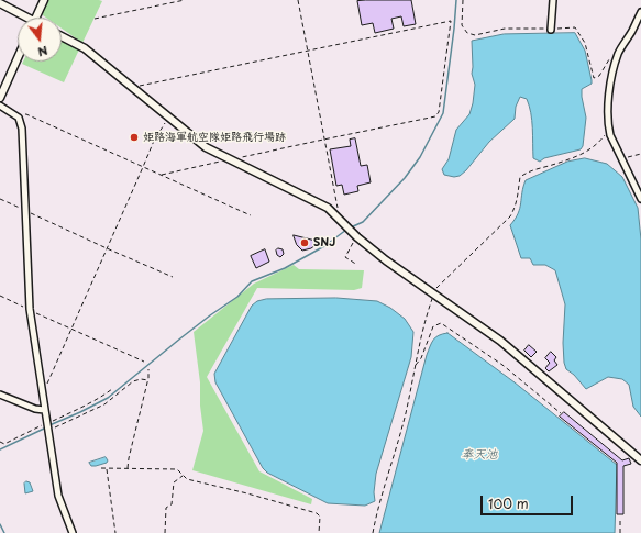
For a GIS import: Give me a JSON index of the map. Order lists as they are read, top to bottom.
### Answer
{
  "water": ["奉天池"],
  "places": ["姫路海軍航空隊姫路飛行場跡", "SNJ"],
  "scale_bar": "100 m",
  "north": "bottom"
}
